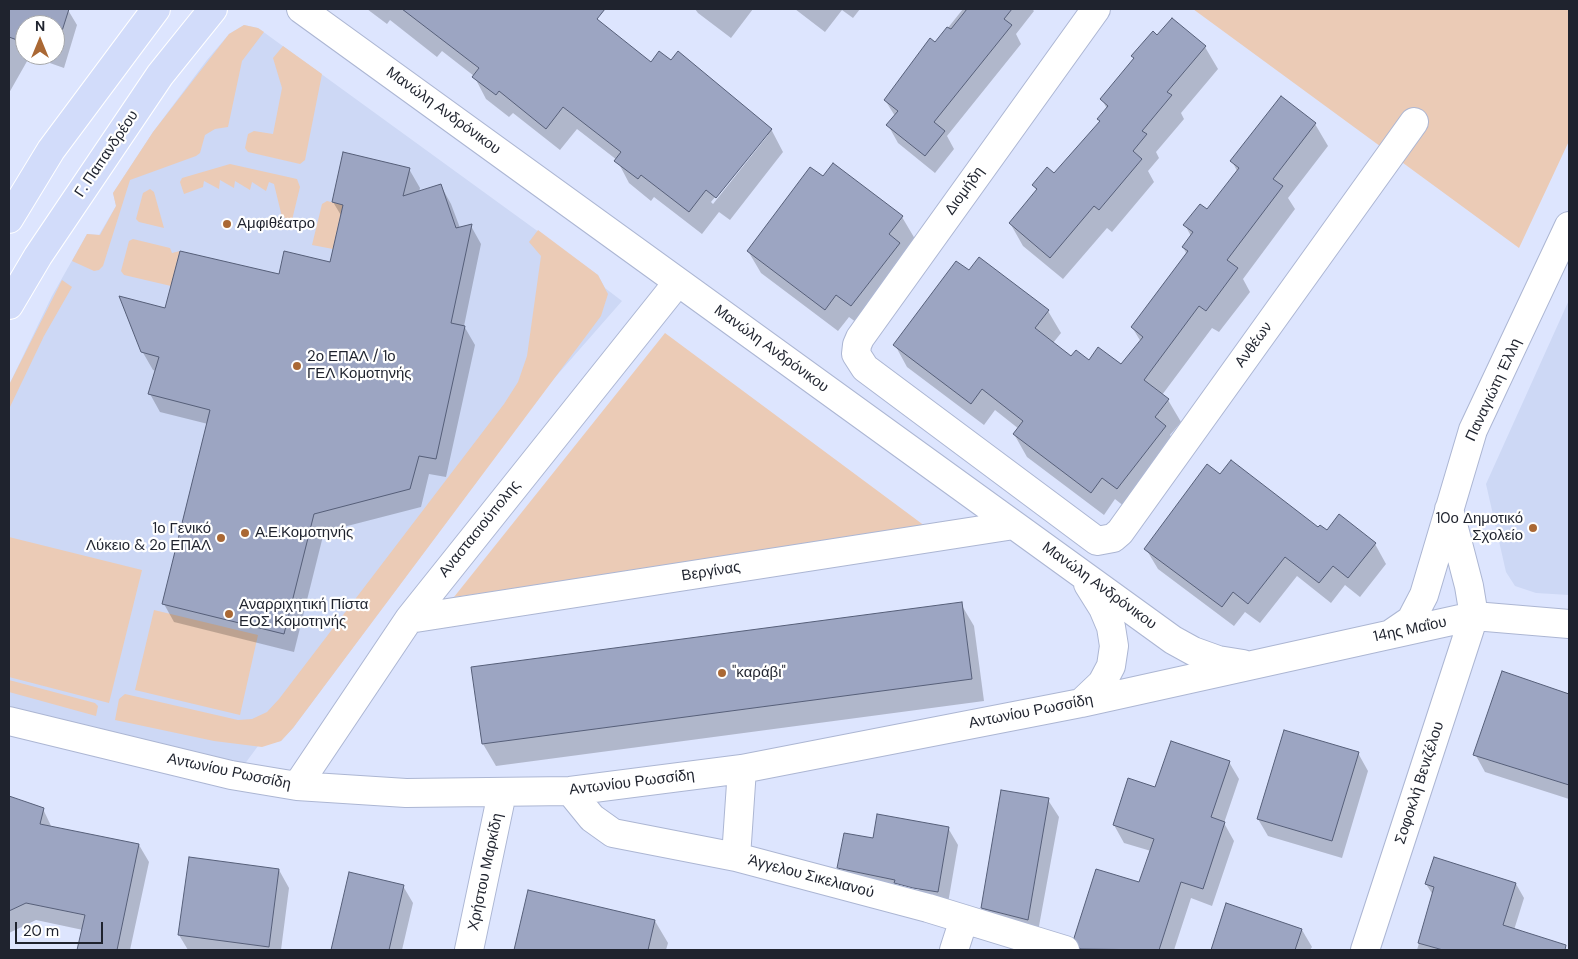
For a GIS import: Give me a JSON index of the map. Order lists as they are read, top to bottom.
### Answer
{
  "streets": {
    "main road": ["Γ. Παπανδρέου"],
    "street": [
      "Μανώλη Ανδρόνικου",
      "Διομήδη",
      "Ανθέων",
      "Παναγιώτη Έλλη",
      "Αναστασιούπολης",
      "Βεργίνας",
      "14ης Μαΐου",
      "Αντωνίου Ρωσσίδη",
      "Σοφοκλή Βενιζέλου",
      "Χρήστου Μαρκίδη",
      "Άγγελου Σικελιανού"
    ]
  },
  "crossings": [
    ["Μανώλη Ανδρόνικου", "Αναστασιούπολης"],
    ["Μανώλη Ανδρόνικου", "Βεργίνας"],
    ["Μανώλη Ανδρόνικου", "14ης Μαΐου"],
    ["Μανώλη Ανδρόνικου", "Αντωνίου Ρωσσίδη"],
    ["Διομήδη", "Ανθέων"],
    ["Παναγιώτη Έλλη", "14ης Μαΐου"],
    ["Αναστασιούπολης", "Βεργίνας"],
    ["Αναστασιούπολης", "Αντωνίου Ρωσσίδη"],
    ["14ης Μαΐου", "Αντωνίου Ρωσσίδη"],
    ["14ης Μαΐου", "Σοφοκλή Βενιζέλου"],
    ["Αντωνίου Ρωσσίδη", "Χρήστου Μαρκίδη"],
    ["Αντωνίου Ρωσσίδη", "Άγγελου Σικελιανού"]
  ],
  "places": [
    "Αμφιθέατρο",
    "2ο ΕΠΑΛ / 1ο ΓΕΛ Κομοτηνής",
    "10ο Δημοτικό Σχολείο",
    "Α.Ε.Κομοτηνής",
    "1ο Γενικό Λύκειο & 2ο ΕΠΑΛ",
    "Αναρριχητική Πίστα ΕΟΣ Κομοτηνής",
    "\"καράβι\""
  ],
  "scale_bar": "20 m",
  "north": "top"
}
